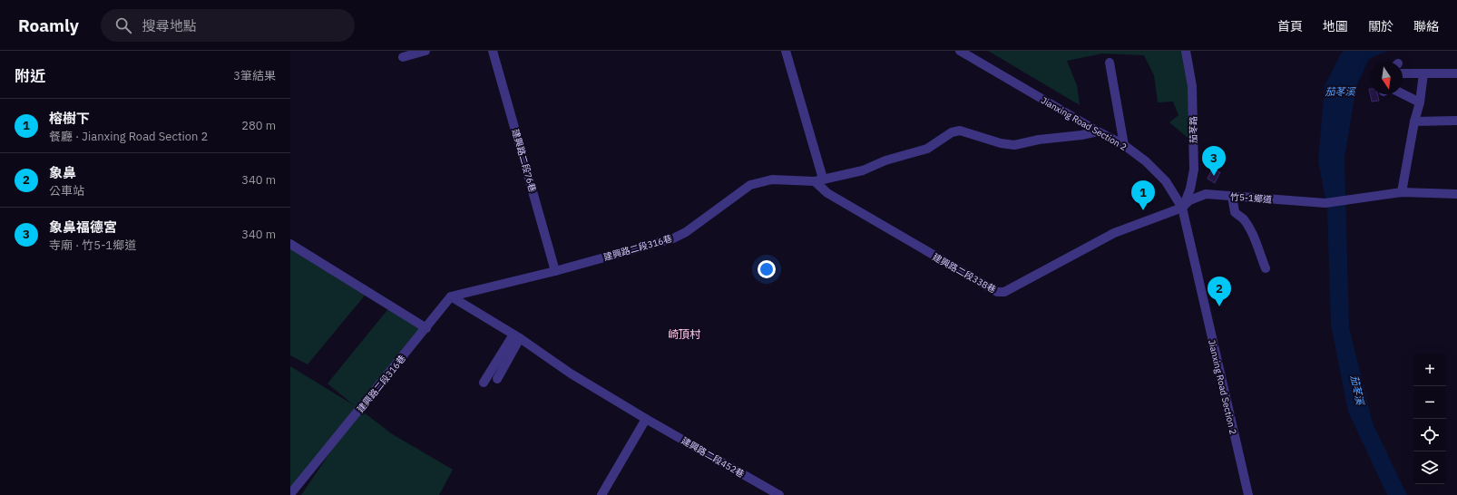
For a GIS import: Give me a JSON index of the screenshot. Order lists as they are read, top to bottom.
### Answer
{
  "streets": {
    "street": [
      "Jianxing Road Section 2",
      "茄苳路",
      "建興路二段76巷",
      "竹5-1鄉道",
      "建興路二段316巷",
      "建興路二段338巷",
      "建興路二段452巷"
    ]
  },
  "crossings": [
    ["Jianxing Road Section 2", "茄苳路"],
    ["Jianxing Road Section 2", "竹5-1鄉道"],
    ["Jianxing Road Section 2", "建興路二段316巷"],
    ["Jianxing Road Section 2", "建興路二段338巷"],
    ["茄苳路", "竹5-1鄉道"],
    ["茄苳路", "建興路二段338巷"],
    ["建興路二段76巷", "建興路二段316巷"],
    ["竹5-1鄉道", "建興路二段338巷"],
    ["建興路二段316巷", "建興路二段338巷"],
    ["建興路二段316巷", "建興路二段452巷"]
  ],
  "districts": ["崎頂村"],
  "water": ["茄苳溪"],
  "north": "bottom",
  "page": {
    "header": "Roamly",
    "search": "搜尋地點",
    "nav": [
      "首頁",
      "地圖",
      "關於",
      "聯絡"
    ],
    "heading": ["附近", "3筆結果"],
    "list": [
      {
        "mark": "1",
        "name": "榕樹下",
        "note": "餐廳 · Jianxing Road Section 2",
        "value": "280 m"
      },
      {
        "mark": "2",
        "name": "象鼻",
        "note": "公車站",
        "value": "340 m"
      },
      {
        "mark": "3",
        "name": "象鼻福德宮",
        "note": "寺廟 · 竹5-1鄉道",
        "value": "340 m"
      }
    ],
    "pins": ["3", "1", "2"],
    "map_buttons": ["+", "−"]
  }
}
